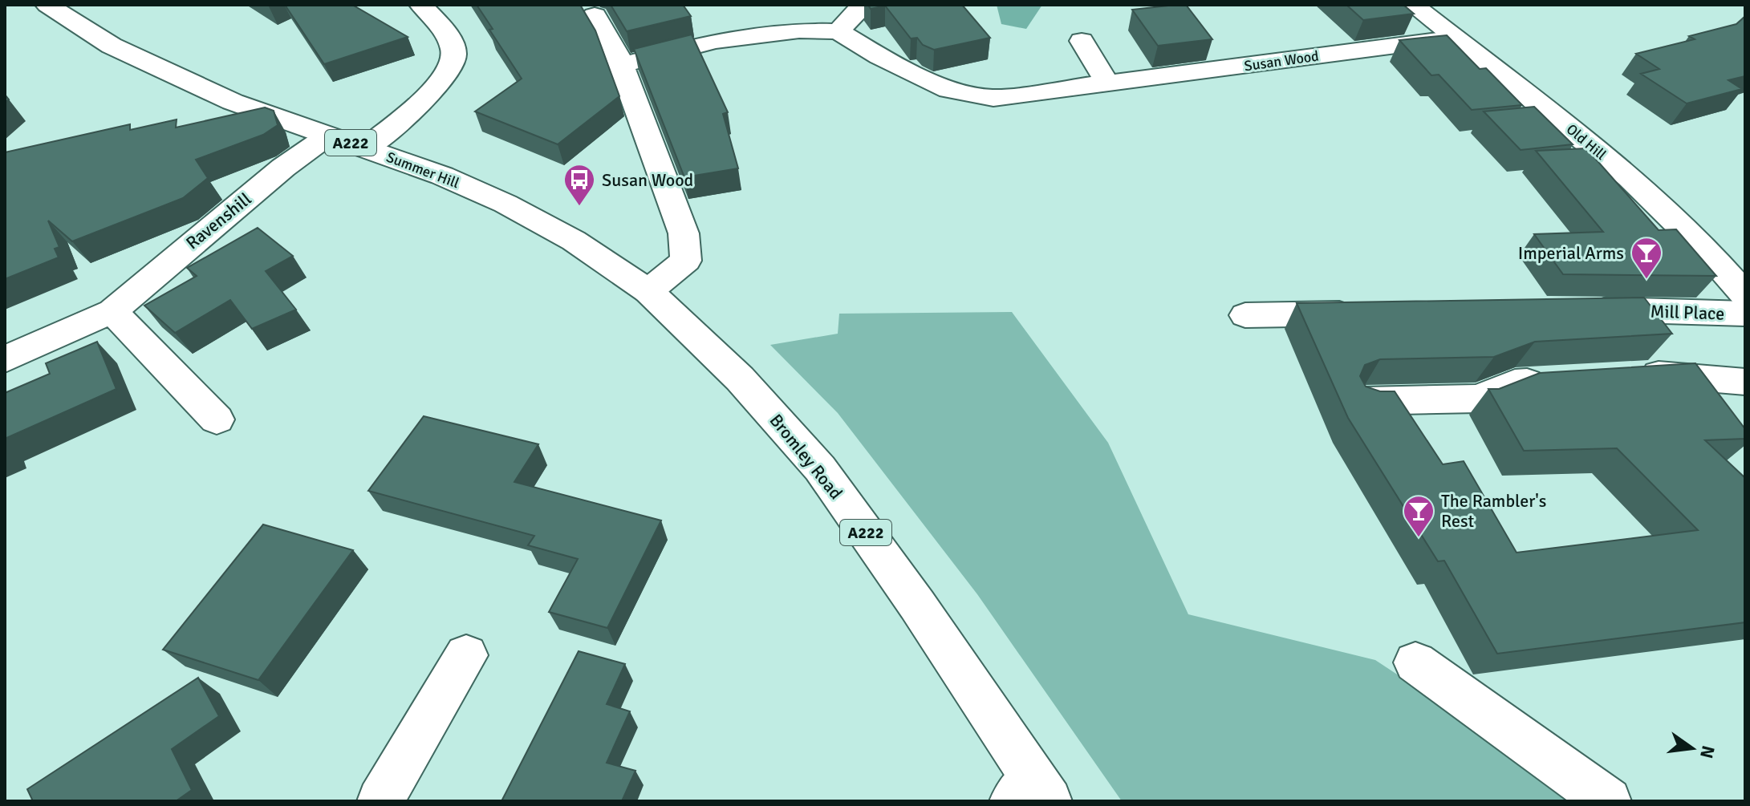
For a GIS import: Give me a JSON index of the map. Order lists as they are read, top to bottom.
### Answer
{
  "streets": {
    "street": [
      "Susan Wood",
      "Old Hill",
      "A222",
      "Summer Hill",
      "Ravenshill",
      "Mill Place",
      "Bromley Road"
    ]
  },
  "crossings": [
    ["Susan Wood", "Old Hill"],
    ["Old Hill", "Mill Place"],
    ["Summer Hill", "Ravenshill"],
    ["Summer Hill", "Bromley Road"]
  ],
  "places": {
    "bus stop": ["Susan Wood"],
    "bar": ["Imperial Arms", "The Rambler's Rest"]
  },
  "north": "right"
}
